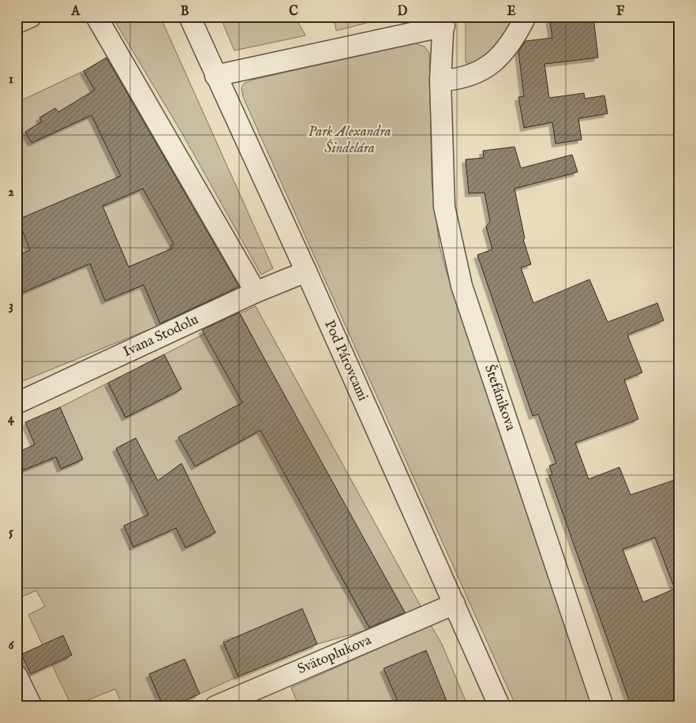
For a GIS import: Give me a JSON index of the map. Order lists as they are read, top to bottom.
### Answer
{
  "streets": {
    "street": [
      "Ivana Stodolu",
      "Pod Párovcami",
      "Štefánikova",
      "Svätoplukova"
    ]
  },
  "crossings": [
    ["Ivana Stodolu", "Pod Párovcami"],
    ["Pod Párovcami", "Svätoplukova"]
  ],
  "parks": ["Park Alexandra Šindelára"],
  "grid": {
    "columns": [
      "A",
      "B",
      "C",
      "D",
      "E",
      "F"
    ],
    "rows": [
      "1",
      "2",
      "3",
      "4",
      "5",
      "6"
    ]
  }
}
